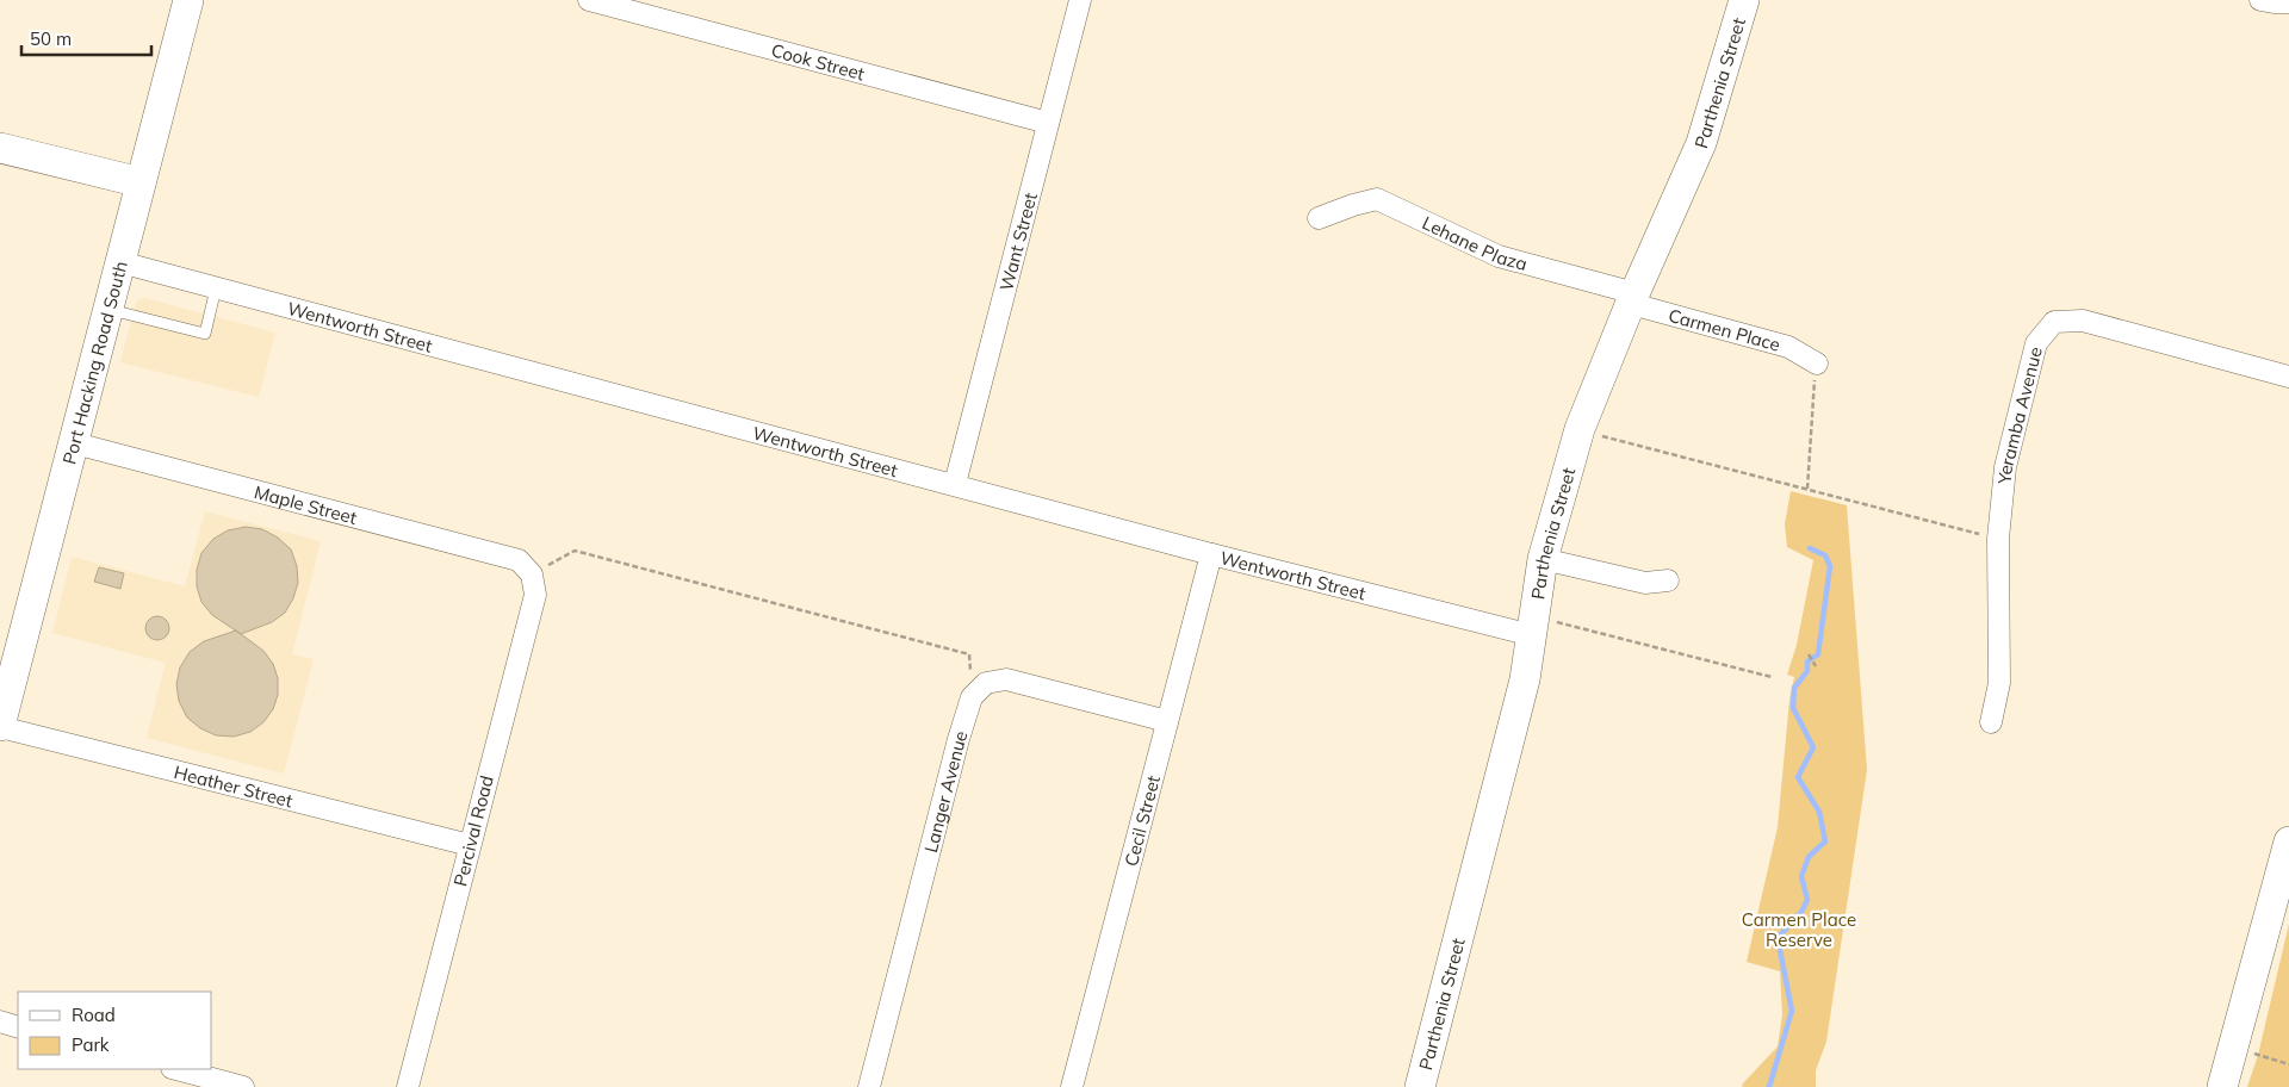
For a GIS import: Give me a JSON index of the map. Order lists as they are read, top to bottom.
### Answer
{
  "streets": {
    "street": [
      "Cook Street",
      "Parthenia Street",
      "Want Street",
      "Lehane Plaza",
      "Wentworth Street",
      "Carmen Place",
      "Port Hacking Road South",
      "Yeramba Avenue",
      "Maple Street",
      "Heather Street",
      "Langer Avenue",
      "Cecil Street",
      "Percival Road"
    ]
  },
  "crossings": [
    ["Cook Street", "Want Street"],
    ["Parthenia Street", "Lehane Plaza"],
    ["Parthenia Street", "Wentworth Street"],
    ["Parthenia Street", "Carmen Place"],
    ["Want Street", "Wentworth Street"],
    ["Lehane Plaza", "Carmen Place"],
    ["Wentworth Street", "Port Hacking Road South"],
    ["Wentworth Street", "Cecil Street"],
    ["Port Hacking Road South", "Maple Street"],
    ["Port Hacking Road South", "Heather Street"],
    ["Maple Street", "Percival Road"],
    ["Heather Street", "Percival Road"]
  ],
  "parks": ["Carmen Place Reserve"],
  "legend": ["Road", "Park"],
  "scale_bar": "50 m"
}
